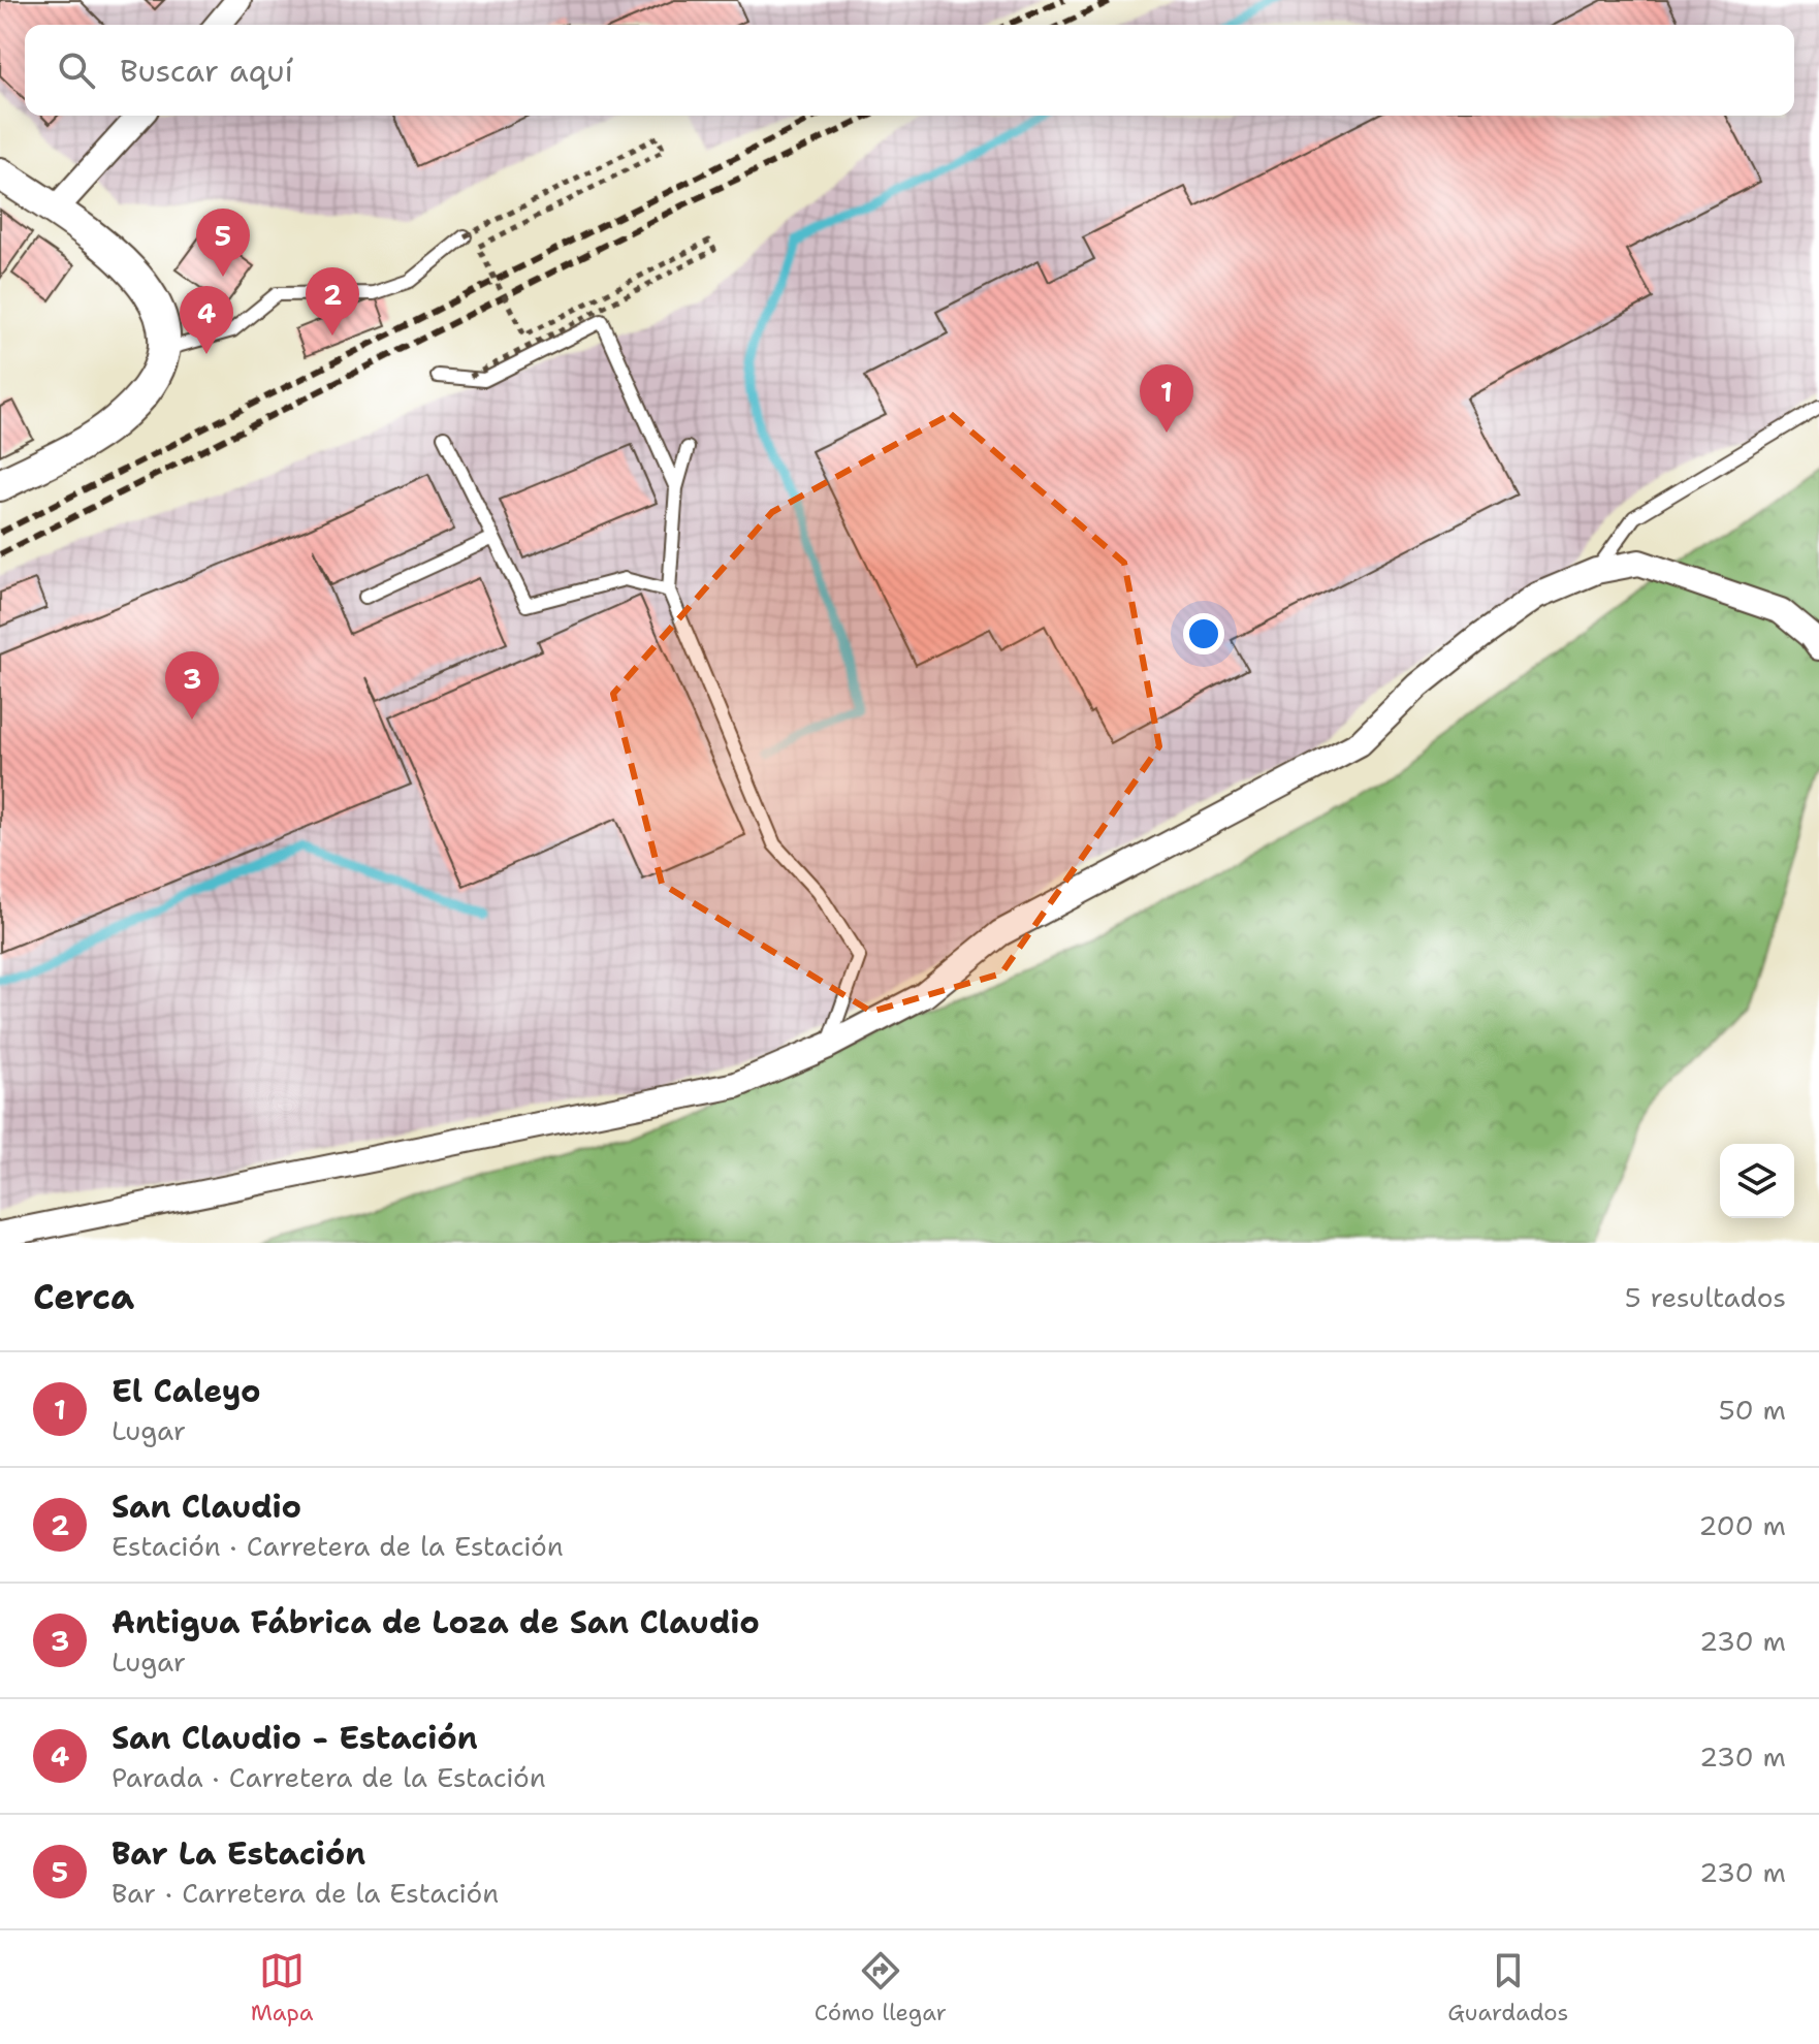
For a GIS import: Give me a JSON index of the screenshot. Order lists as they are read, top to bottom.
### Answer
{
  "page": {
    "search": "Buscar aquí",
    "pins": [
      "5",
      "2",
      "4",
      "1",
      "3"
    ],
    "heading": ["Cerca", "5 resultados"],
    "list": [
      {
        "mark": "1",
        "name": "El Caleyo",
        "note": "Lugar",
        "value": "50 m"
      },
      {
        "mark": "2",
        "name": "San Claudio",
        "note": "Estación · Carretera de la Estación",
        "value": "200 m"
      },
      {
        "mark": "3",
        "name": "Antigua Fábrica de Loza de San Claudio",
        "note": "Lugar",
        "value": "230 m"
      },
      {
        "mark": "4",
        "name": "San Claudio - Estación",
        "note": "Parada · Carretera de la Estación",
        "value": "230 m"
      },
      {
        "mark": "5",
        "name": "Bar La Estación",
        "note": "Bar · Carretera de la Estación",
        "value": "230 m"
      }
    ],
    "nav": ["Mapa", "Cómo llegar", "Guardados"]
  }
}
